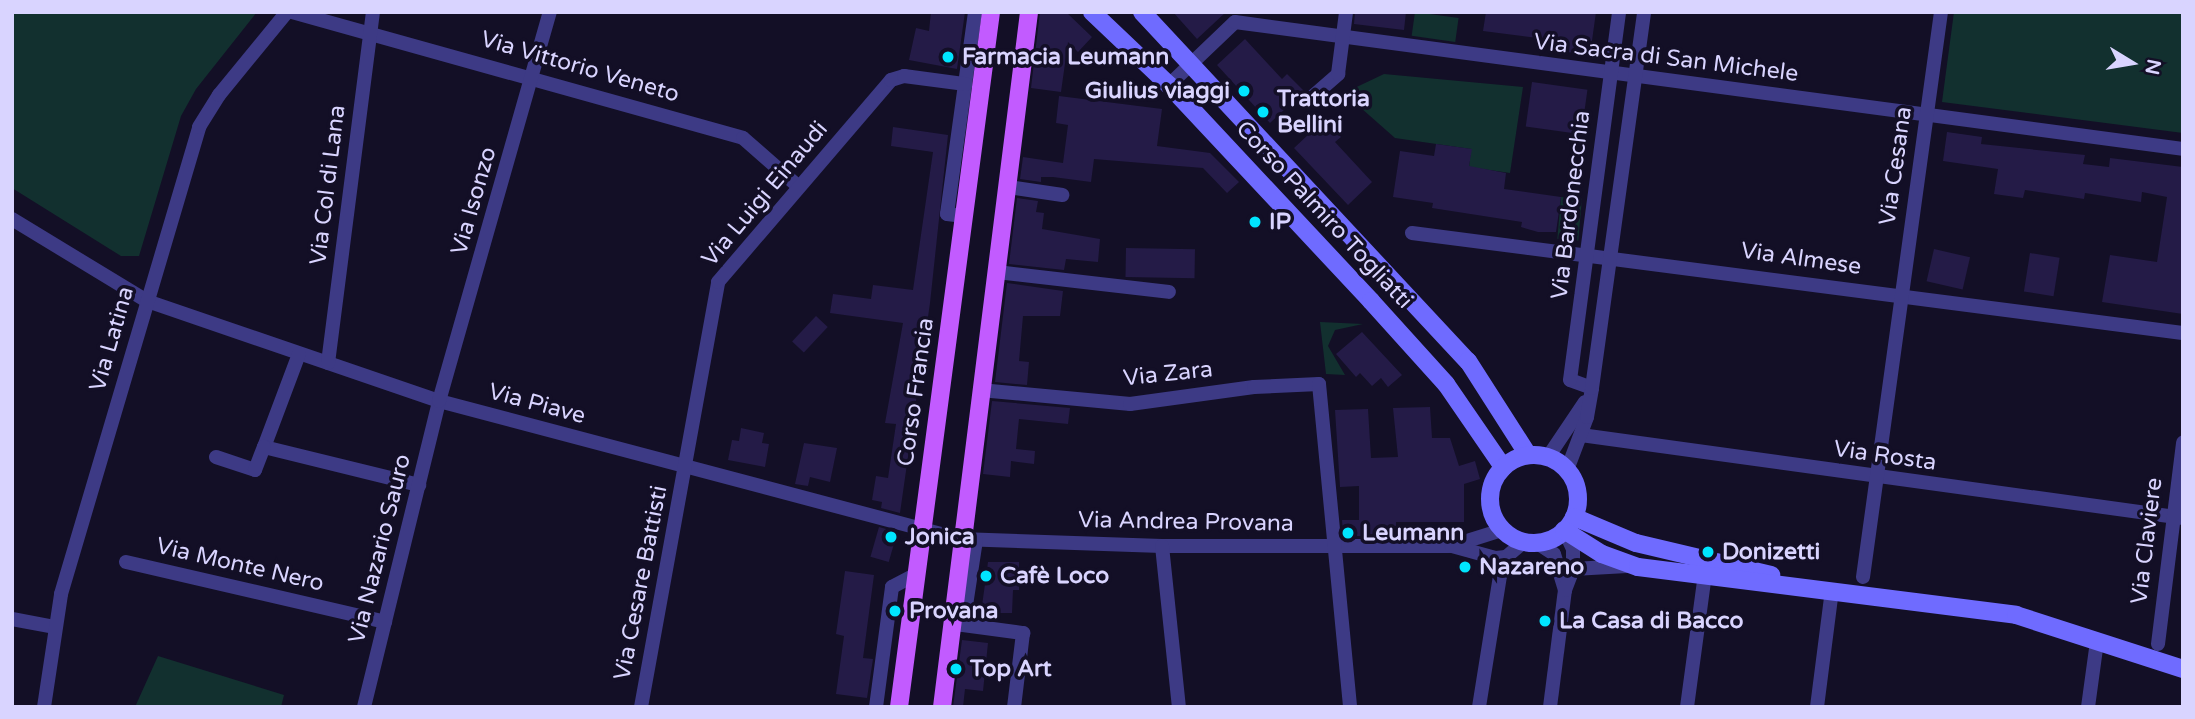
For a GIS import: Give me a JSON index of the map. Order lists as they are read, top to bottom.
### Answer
{
  "streets": {
    "main road": ["Corso Francia"],
    "street": [
      "Via Sacra di San Michele",
      "Via Vittorio Veneto",
      "Via Cesana",
      "Via Col di Lana",
      "Via Luigi Einaudi",
      "Via Isonzo",
      "Via Bardonecchia",
      "Corso Palmiro Togliatti",
      "Via Almese",
      "Via Latina",
      "Via Zara",
      "Via Piave",
      "Via Rosta",
      "Via Andrea Provana",
      "Via Claviere",
      "Via Nazario Sauro",
      "Via Monte Nero",
      "Via Cesare Battisti"
    ]
  },
  "crossings": [
    ["Via Sacra di San Michele", "Via Cesana"],
    ["Via Sacra di San Michele", "Via Bardonecchia"],
    ["Via Sacra di San Michele", "Corso Palmiro Togliatti"],
    ["Via Vittorio Veneto", "Via Col di Lana"],
    ["Via Vittorio Veneto", "Via Luigi Einaudi"],
    ["Via Vittorio Veneto", "Via Isonzo"],
    ["Via Vittorio Veneto", "Via Latina"],
    ["Via Cesana", "Via Almese"],
    ["Via Cesana", "Via Rosta"],
    ["Via Col di Lana", "Via Piave"],
    ["Via Luigi Einaudi", "Via Piave"],
    ["Via Luigi Einaudi", "Via Cesare Battisti"],
    ["Via Isonzo", "Via Piave"],
    ["Via Isonzo", "Via Nazario Sauro"],
    ["Via Bardonecchia", "Corso Palmiro Togliatti"],
    ["Via Bardonecchia", "Via Almese"],
    ["Via Bardonecchia", "Via Rosta"],
    ["Via Bardonecchia", "Via Andrea Provana"],
    ["Corso Palmiro Togliatti", "Via Andrea Provana"],
    ["Via Latina", "Via Piave"],
    ["Via Zara", "Via Andrea Provana"],
    ["Corso Francia", "Via Piave"],
    ["Corso Francia", "Via Andrea Provana"],
    ["Via Piave", "Via Andrea Provana"],
    ["Via Piave", "Via Nazario Sauro"],
    ["Via Piave", "Via Cesare Battisti"],
    ["Via Rosta", "Via Claviere"],
    ["Via Nazario Sauro", "Via Monte Nero"]
  ],
  "places": [
    "Farmacia Leumann",
    "Giulius viaggi",
    "Trattoria Bellini",
    "IP",
    "Leumann",
    "Jonica",
    "Donizetti",
    "Nazareno",
    "Cafè Loco",
    "Provana",
    "La Casa di Bacco",
    "Top Art"
  ],
  "north": "right"
}
